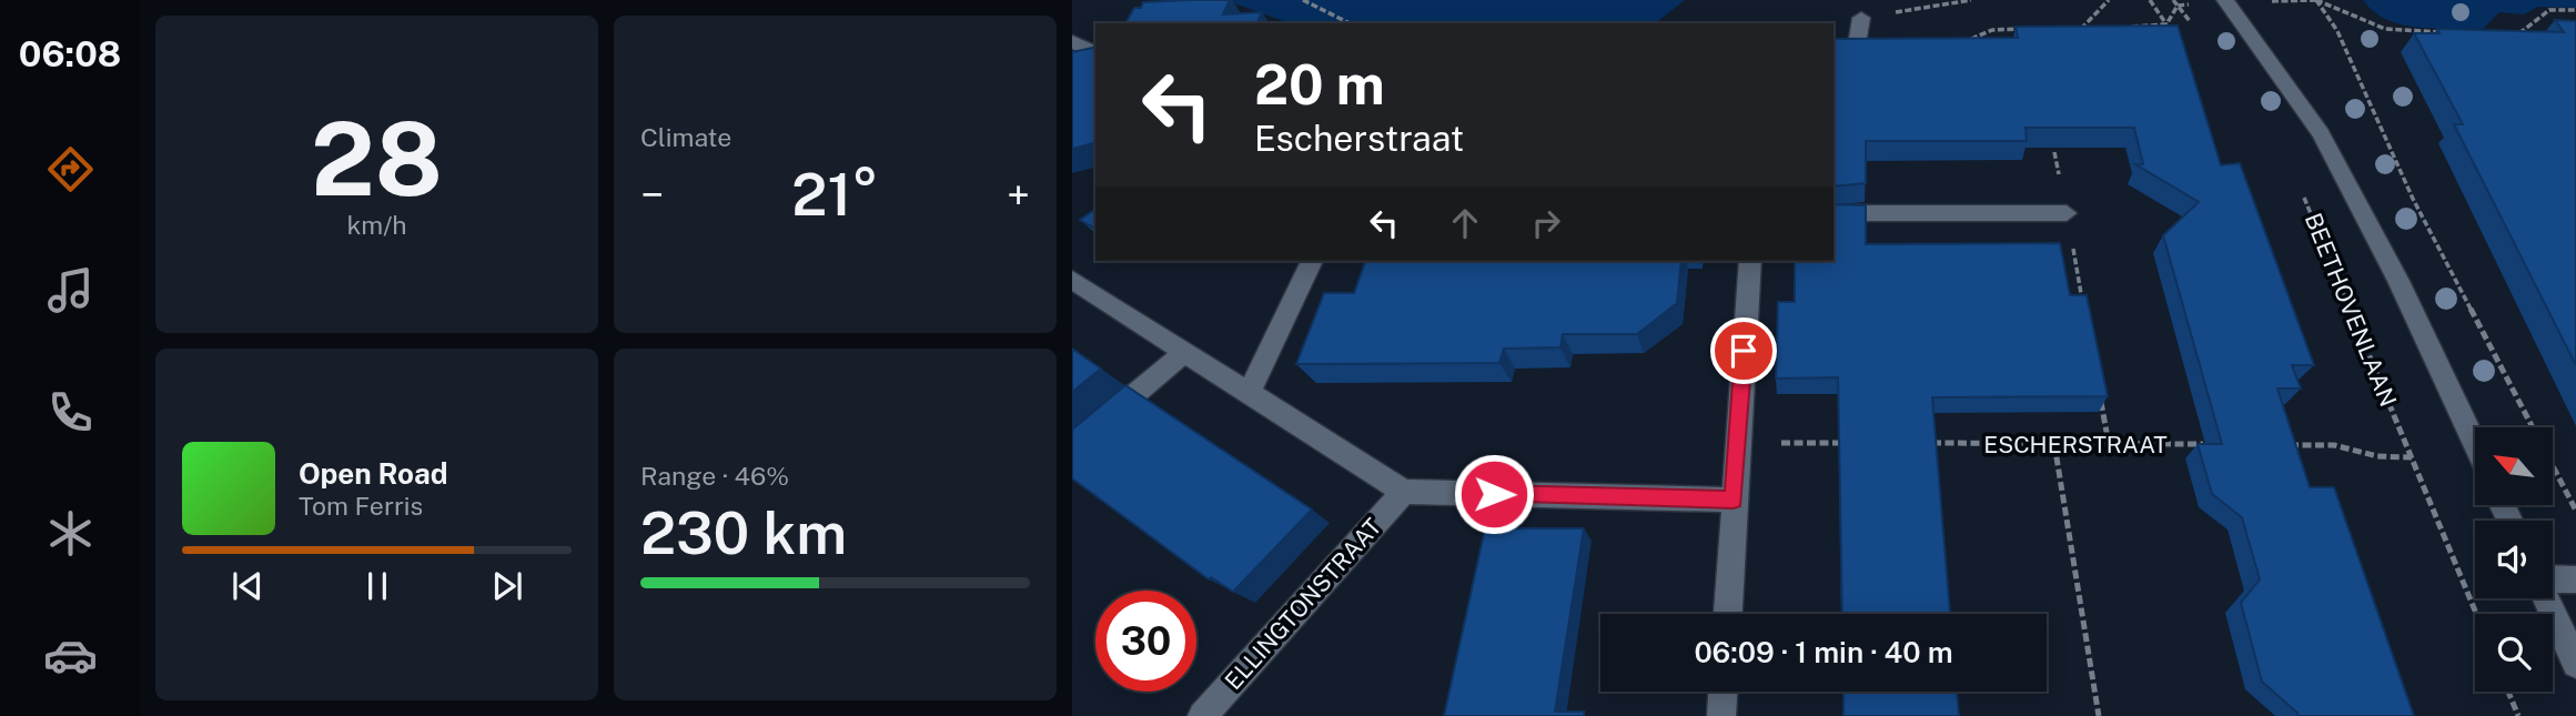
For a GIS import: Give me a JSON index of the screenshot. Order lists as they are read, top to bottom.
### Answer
{
  "streets": {
    "street": ["BEETHOVENLAAN", "ELLINGTONSTRAAT"],
    "path": ["ESCHERSTRAAT"]
  },
  "north": "top left",
  "page": {
    "tabs": "06:08",
    "tile": [
      ["28", "km/h"],
      "Climate",
      ["Range · 46%", "230 km"]
    ],
    "turn": ["20 m", "Escherstraat"],
    "heat": ["−", "21°", "+"],
    "song": ["Open Road", "Tom Ferris"],
    "limit": "30",
    "trip": "06:09 · 1 min · 40 m"
  }
}
